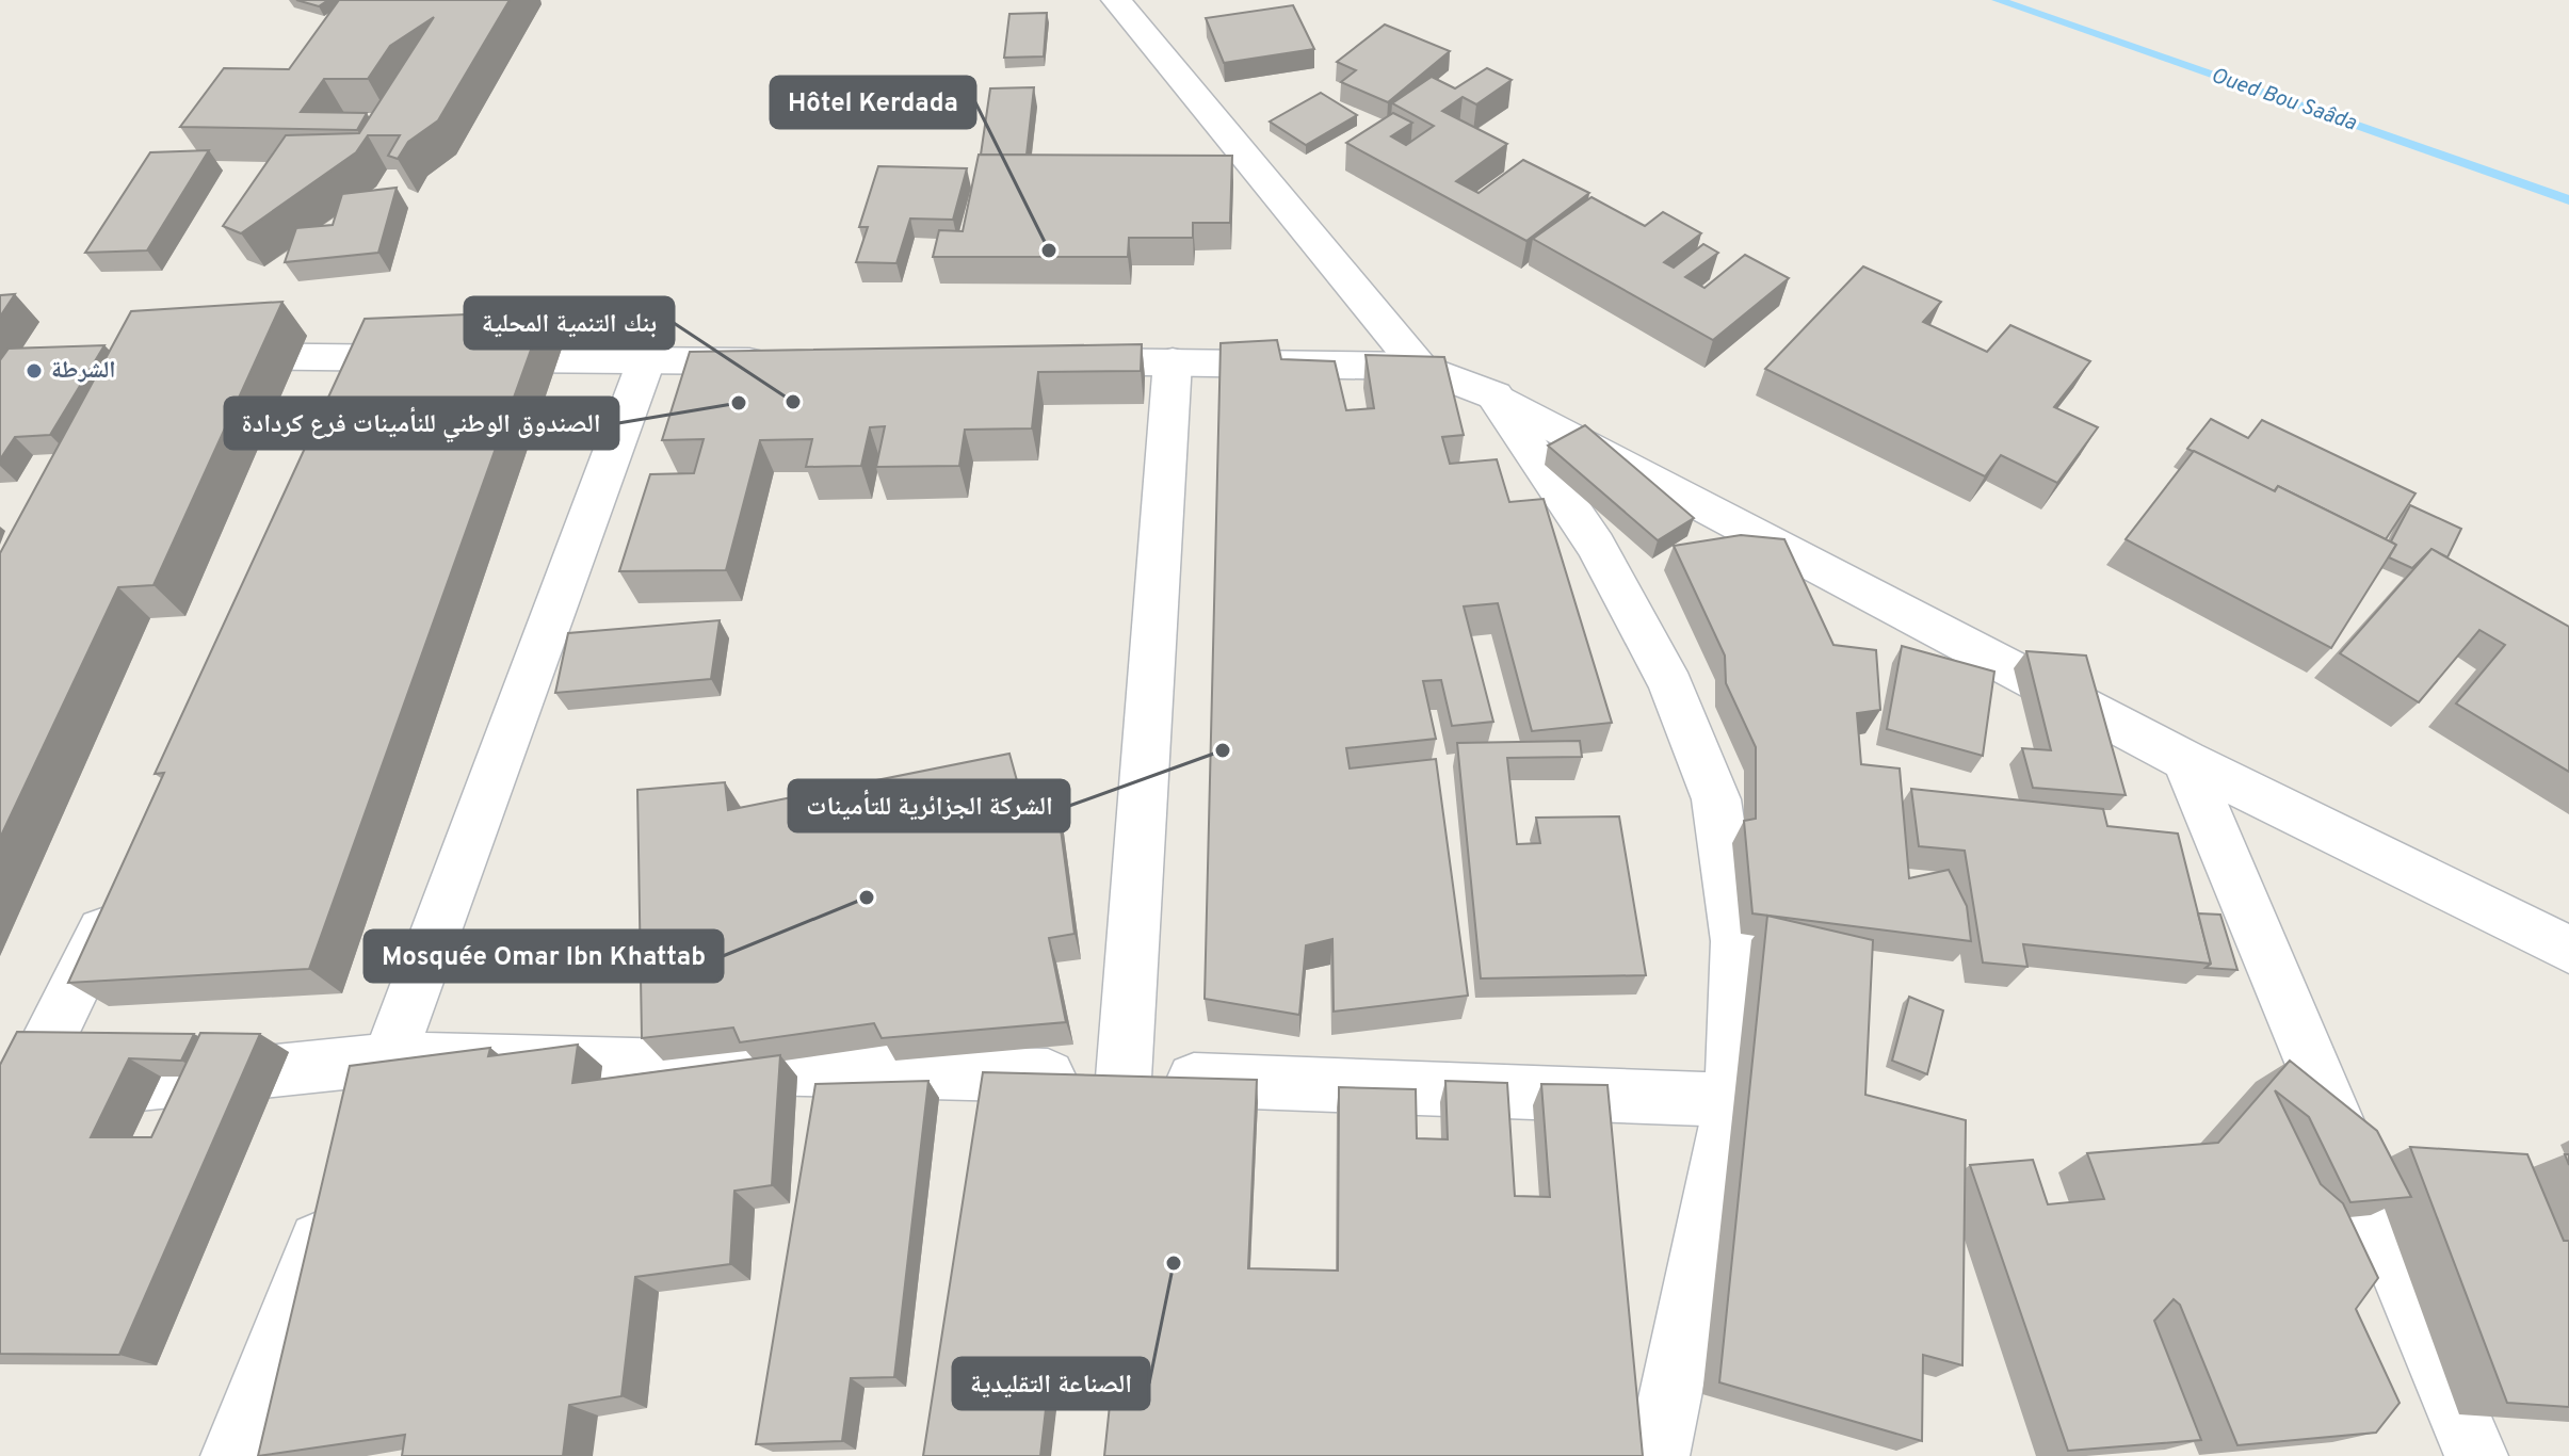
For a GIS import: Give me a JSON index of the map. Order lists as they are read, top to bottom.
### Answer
{
  "water": ["Oued Bou Saâda"],
  "places": [
    "Hôtel Kerdada",
    "الشرطة",
    "بنك التنمية المحلية",
    "الصندوق الوطني للنأمينات فرع كردادة",
    "الشركة الجزائرية للتأمينات",
    "Mosquée Omar Ibn Khattab",
    "الصناعة التقليدية"
  ]
}
